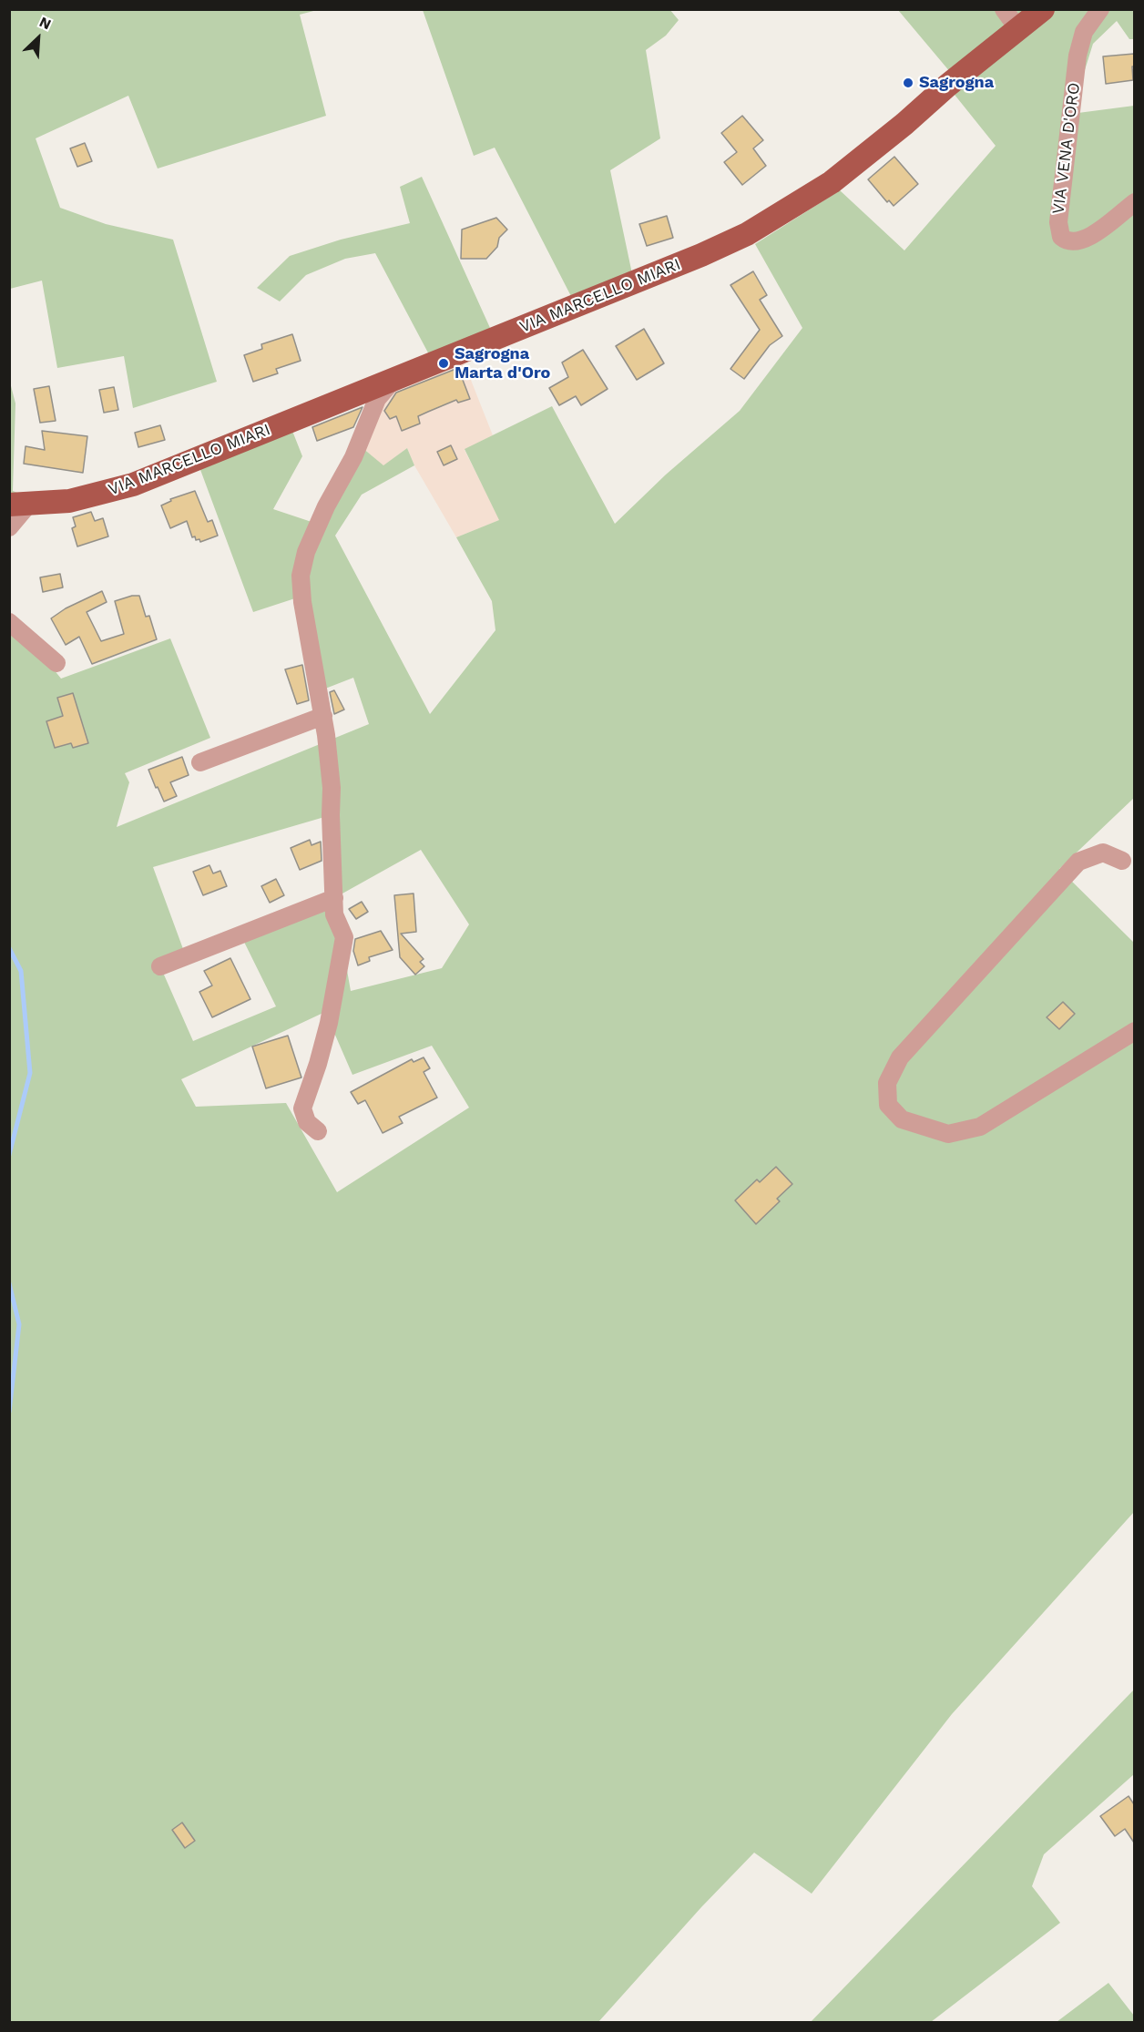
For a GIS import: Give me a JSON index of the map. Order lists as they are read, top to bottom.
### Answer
{
  "streets": {
    "main road": ["VIA MARCELLO MIARI"],
    "street": ["VIA VENA D'ORO"]
  },
  "places": ["Sagrogna", "Sagrogna Marta d'Oro"],
  "north": "top right"
}
